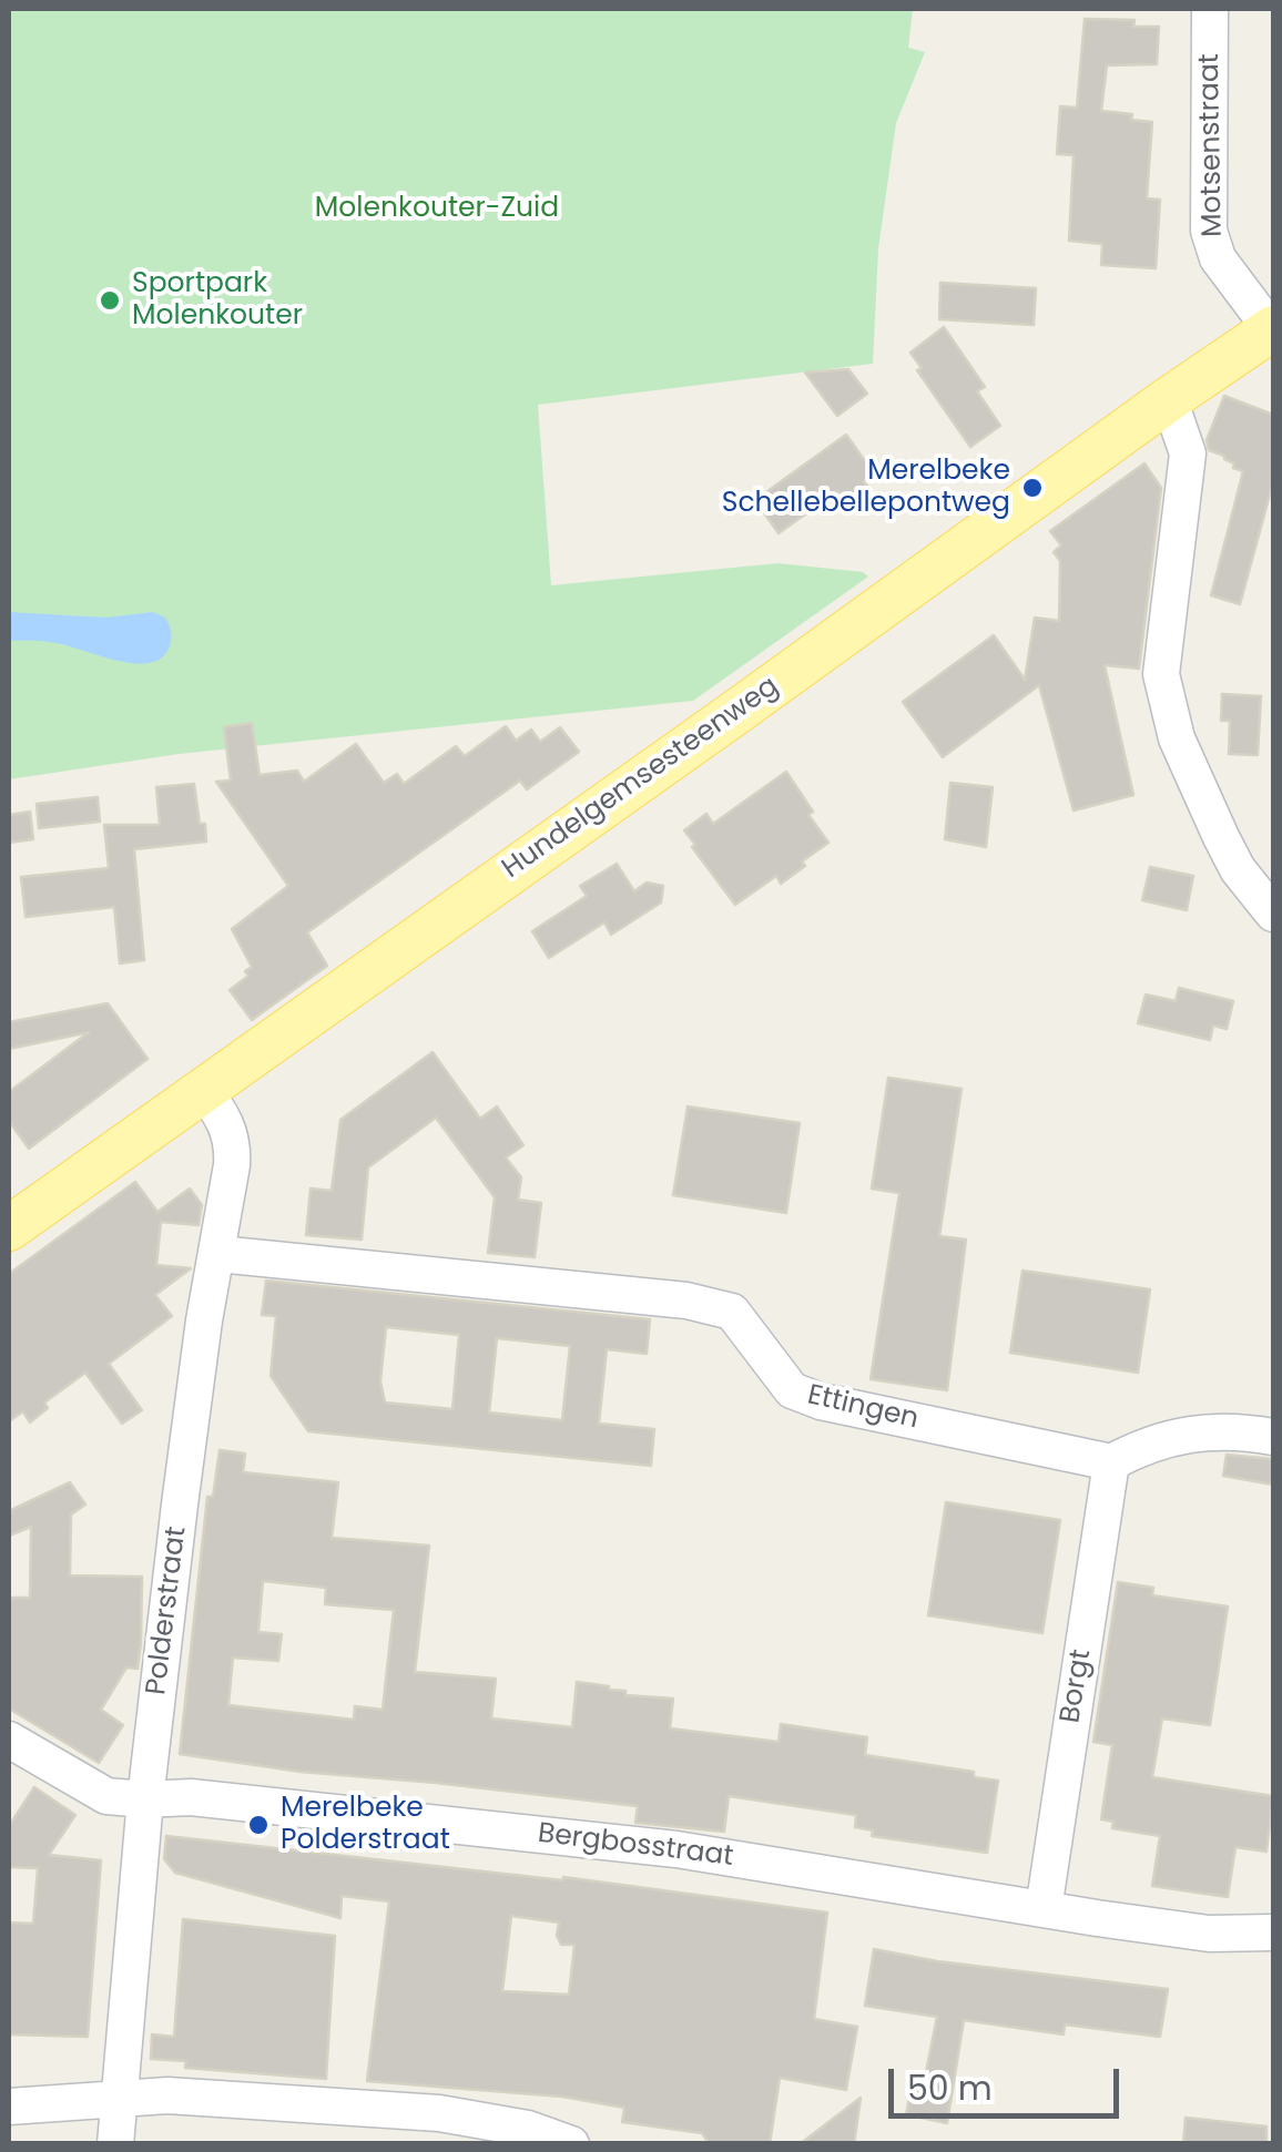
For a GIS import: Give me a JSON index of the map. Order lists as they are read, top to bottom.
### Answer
{
  "streets": {
    "main road": ["Hundelgemsesteenweg"],
    "street": [
      "Motsenstraat",
      "Ettingen",
      "Polderstraat",
      "Borgt",
      "Bergbosstraat"
    ]
  },
  "crossings": [
    ["Motsenstraat", "Hundelgemsesteenweg"],
    ["Hundelgemsesteenweg", "Polderstraat"],
    ["Ettingen", "Polderstraat"],
    ["Ettingen", "Borgt"],
    ["Polderstraat", "Bergbosstraat"],
    ["Borgt", "Bergbosstraat"]
  ],
  "parks": ["Molenkouter-Zuid"],
  "places": ["Sportpark Molenkouter", "Merelbeke Schellebellepontweg", "Merelbeke Polderstraat"],
  "scale_bar": "50 m"
}
